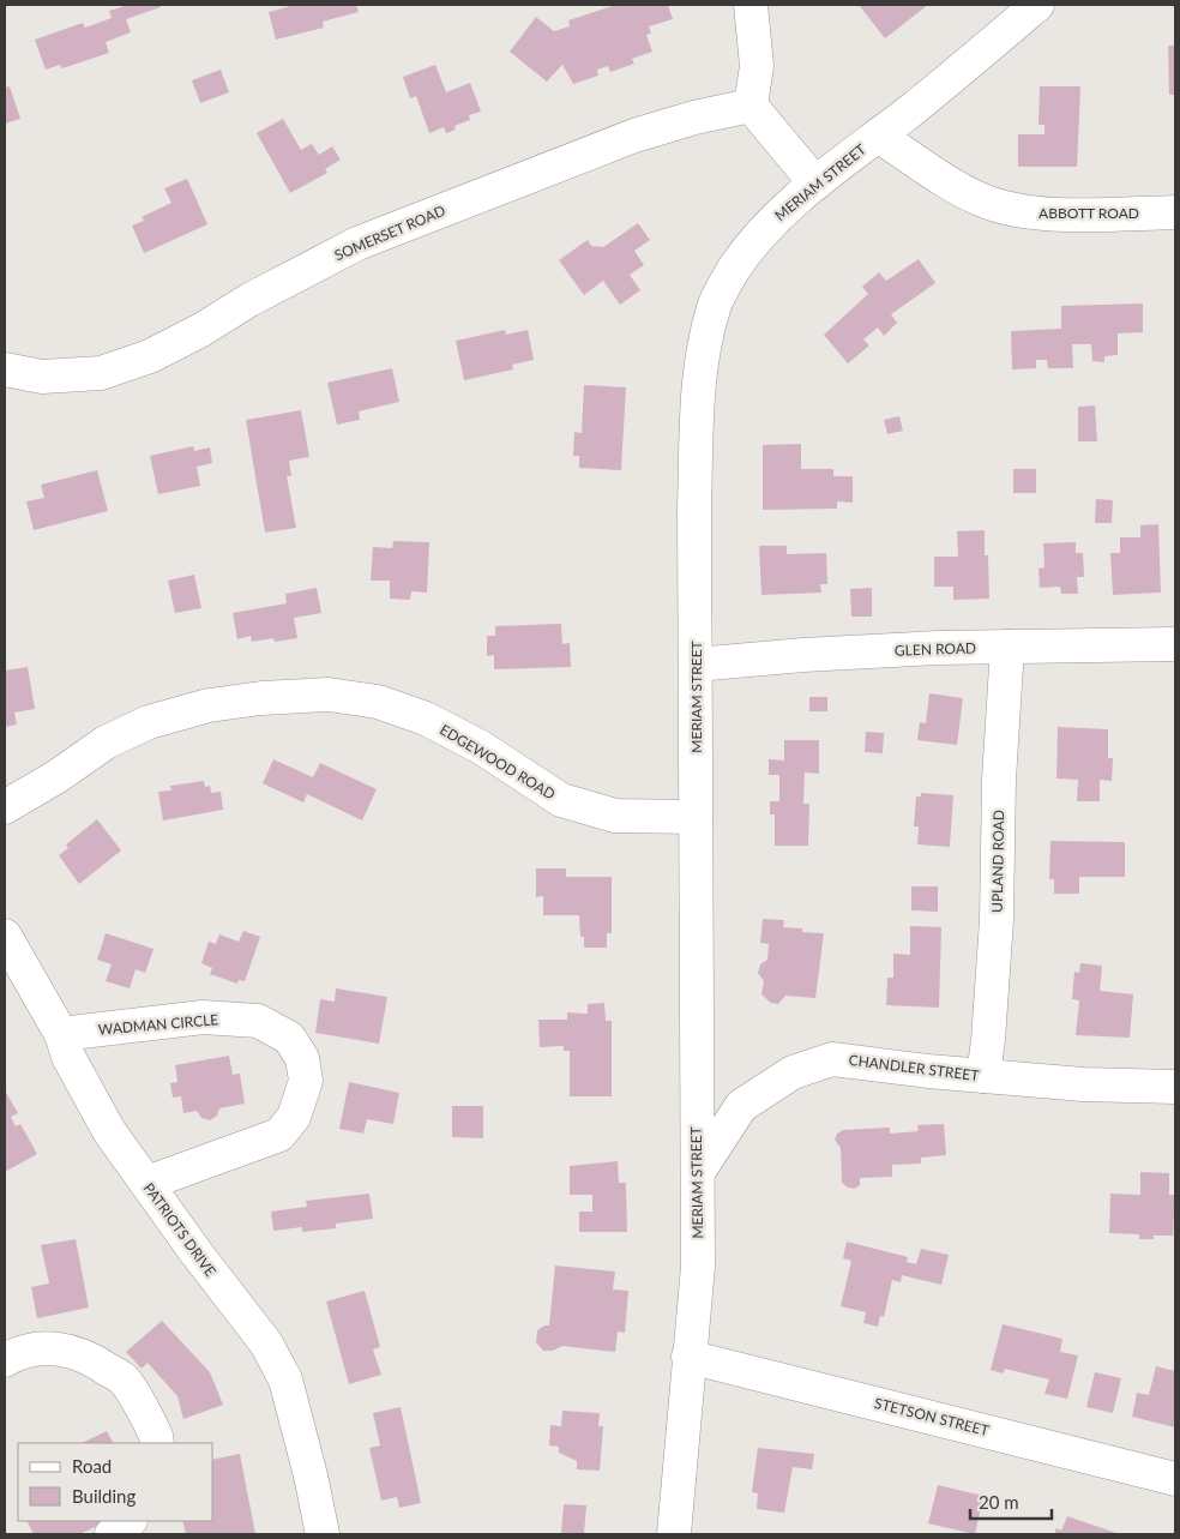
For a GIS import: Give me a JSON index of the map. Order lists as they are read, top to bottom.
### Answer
{
  "streets": {
    "street": [
      "MERIAM STREET",
      "ABBOTT ROAD",
      "SOMERSET ROAD",
      "GLEN ROAD",
      "EDGEWOOD ROAD",
      "UPLAND ROAD",
      "WADMAN CIRCLE",
      "CHANDLER STREET",
      "PATRIOTS DRIVE",
      "STETSON STREET"
    ]
  },
  "crossings": [
    ["MERIAM STREET", "ABBOTT ROAD"],
    ["MERIAM STREET", "GLEN ROAD"],
    ["MERIAM STREET", "EDGEWOOD ROAD"],
    ["MERIAM STREET", "CHANDLER STREET"],
    ["MERIAM STREET", "STETSON STREET"],
    ["GLEN ROAD", "UPLAND ROAD"],
    ["UPLAND ROAD", "CHANDLER STREET"],
    ["WADMAN CIRCLE", "PATRIOTS DRIVE"]
  ],
  "legend": ["Road", "Building"],
  "scale_bar": "20 m"
}
